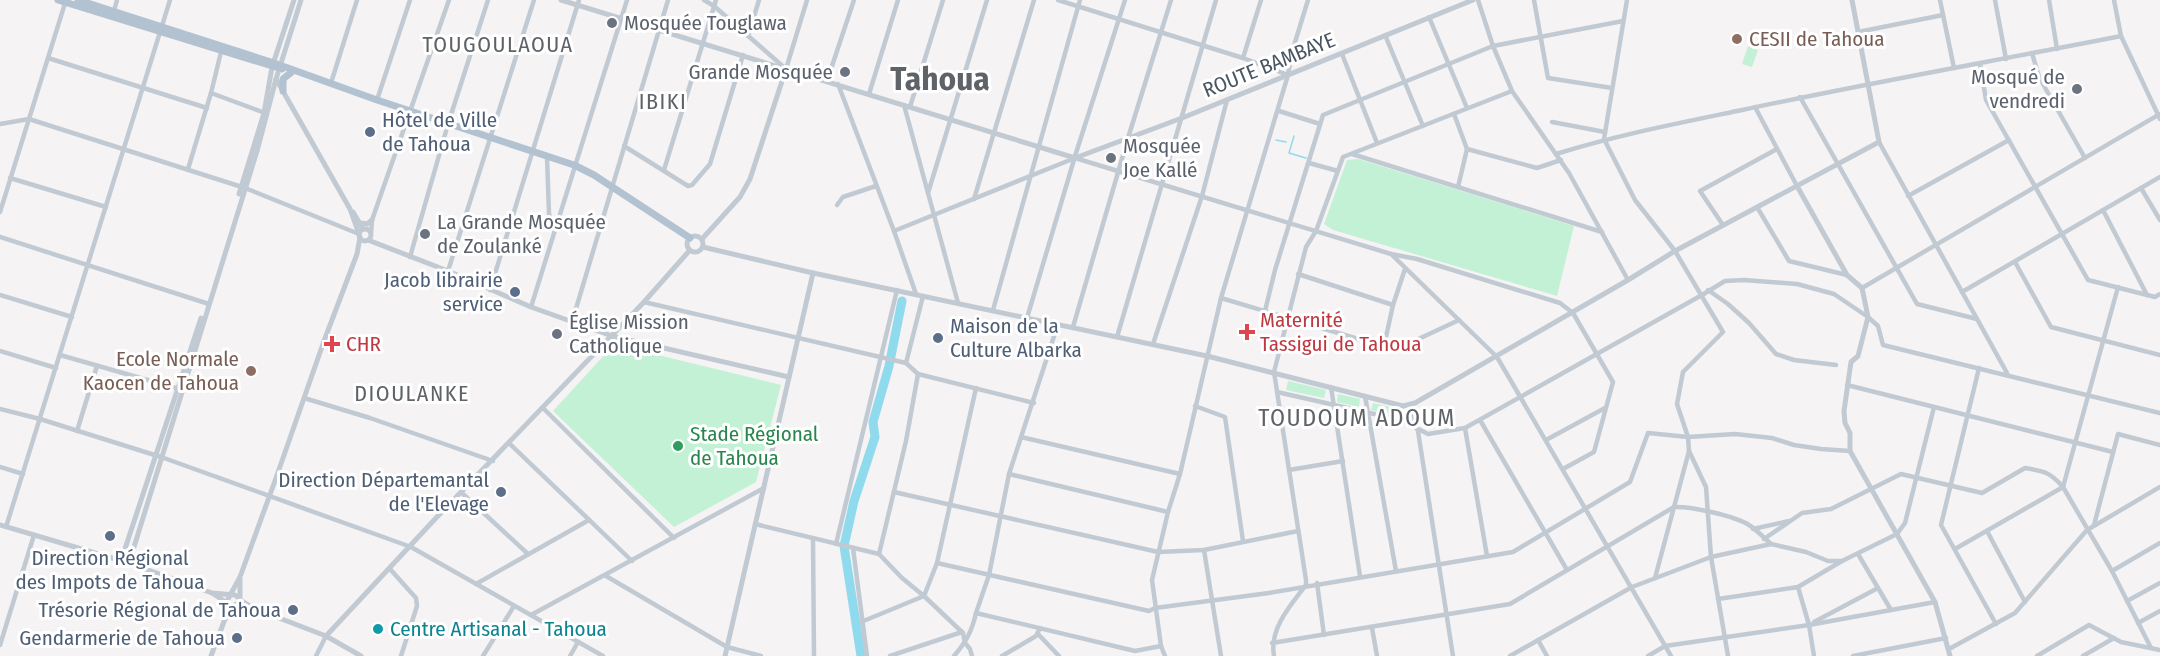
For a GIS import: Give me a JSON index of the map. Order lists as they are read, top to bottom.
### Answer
{
  "streets": {
    "street": ["ROUTE BAMBAYE"]
  },
  "districts": [
    "TOUGOULAOUA",
    "Tahoua",
    "IBIKI",
    "DIOULANKE",
    "TOUDOUM ADOUM"
  ],
  "places": {
    "other": [
      "Mosquée Touglawa",
      "CESII de Tahoua",
      "Grande Mosquée",
      "Mosqué de vendredi",
      "Hôtel de Ville de Tahoua",
      "Mosquée Joe Kallé",
      "La Grande Mosquée de Zoulanké",
      "Jacob librairie service",
      "Église Mission Catholique",
      "Maison de la Culture Albarka",
      "Ecole Normale Kaocen de Tahoua",
      "Stade Régional de Tahoua",
      "Direction Départemantal de l'Elevage",
      "Direction Régional des Impots de Tahoua",
      "Trésorie Régional de Tahoua",
      "Centre Artisanal - Tahoua",
      "Gendarmerie de Tahoua"
    ],
    "health": ["Maternité Tassigui de Tahoua", "CHR"]
  }
}
